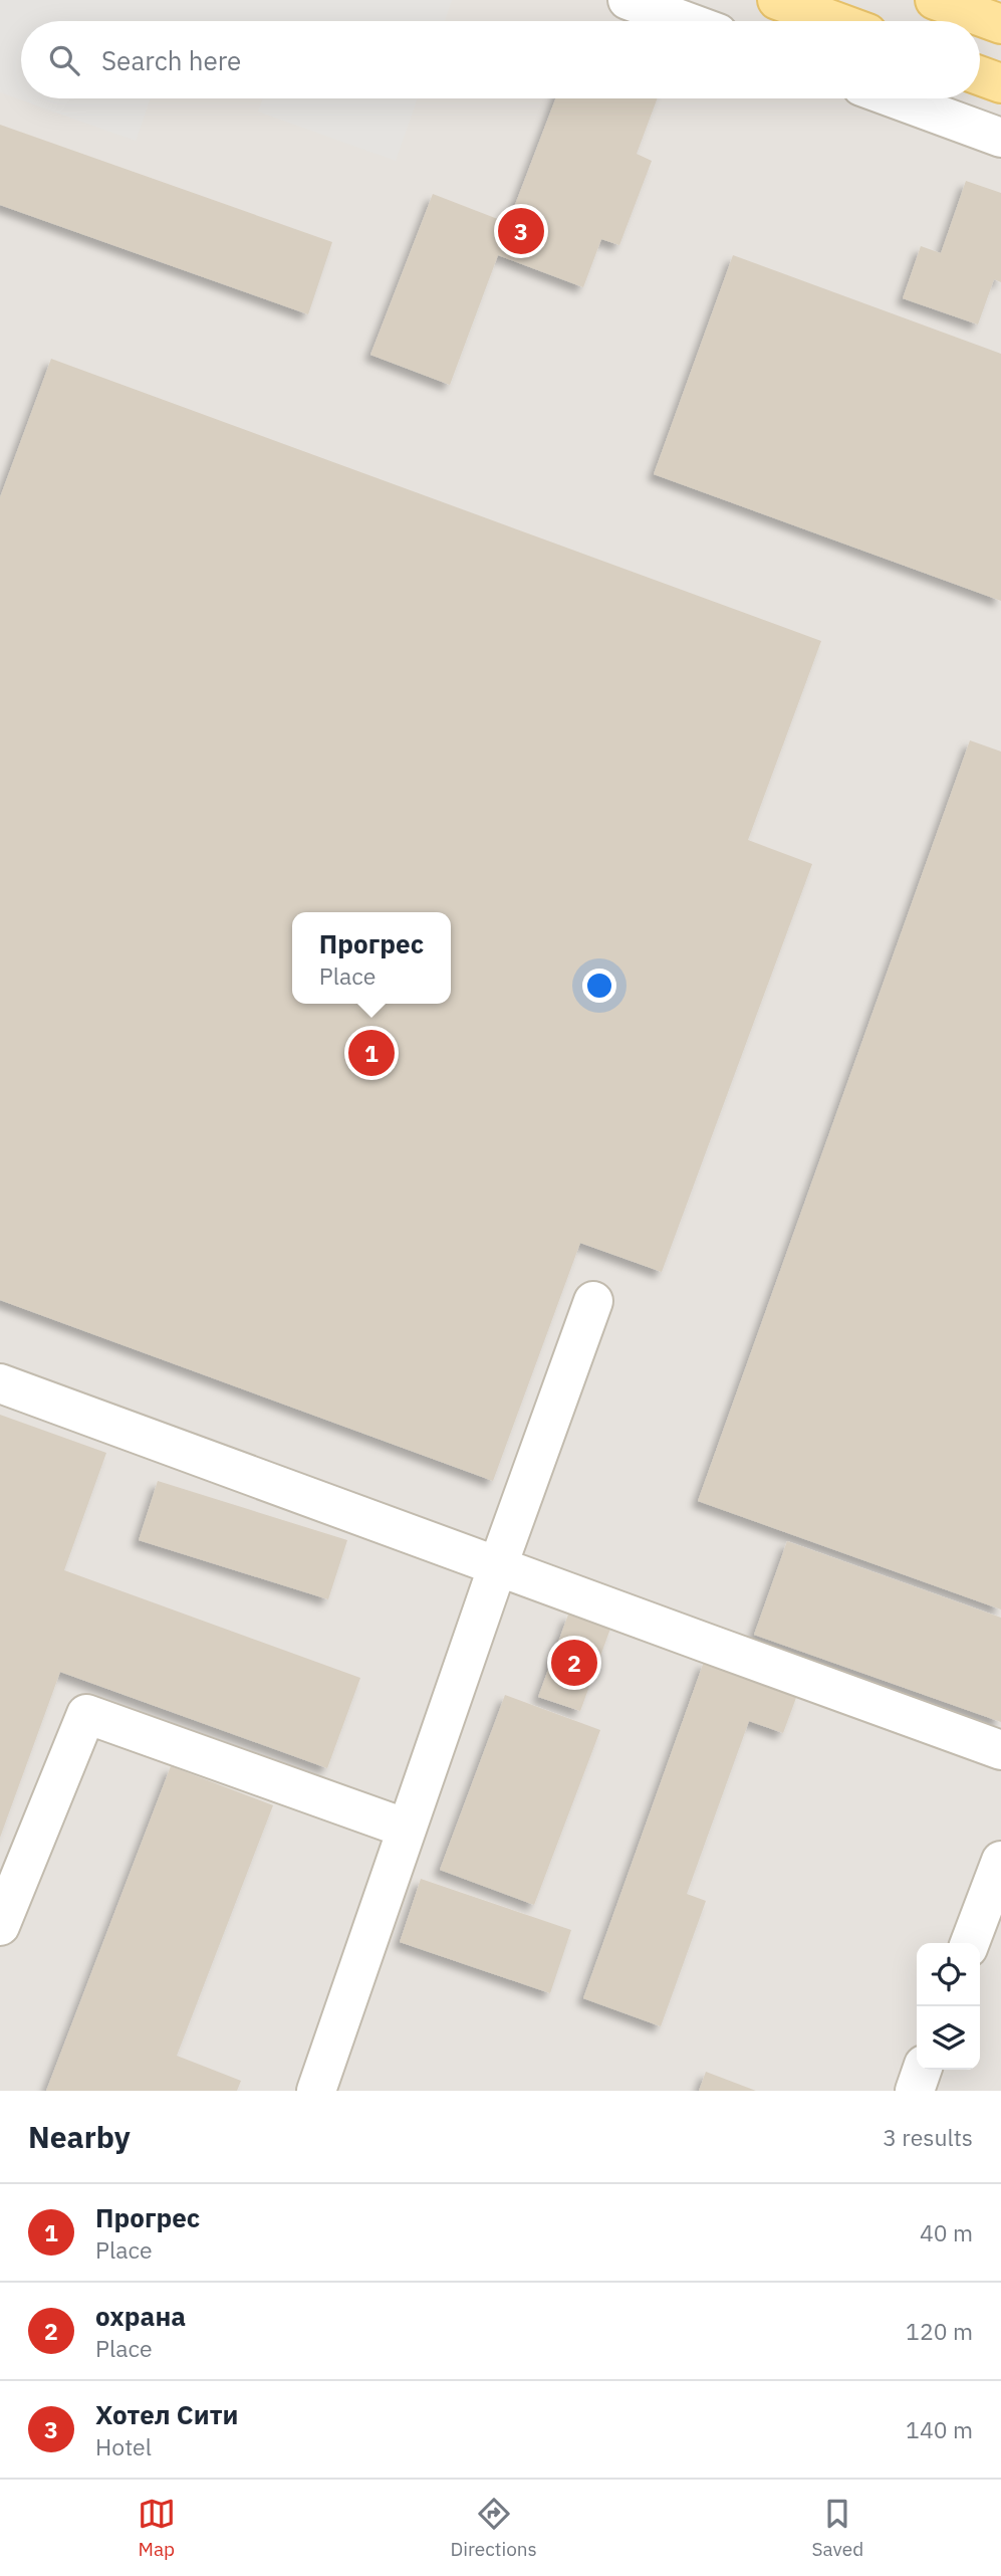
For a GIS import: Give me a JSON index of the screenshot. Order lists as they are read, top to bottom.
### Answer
{
  "page": {
    "search": "Search here",
    "pins": ["3", "1", "2"],
    "popup": ["Прогрес", "Place"],
    "heading": ["Nearby", "3 results"],
    "list": [
      {
        "mark": "1",
        "name": "Прогрес",
        "note": "Place",
        "value": "40 m"
      },
      {
        "mark": "2",
        "name": "охрана",
        "note": "Place",
        "value": "120 m"
      },
      {
        "mark": "3",
        "name": "Хотел Сити",
        "note": "Hotel",
        "value": "140 m"
      }
    ],
    "nav": ["Map", "Directions", "Saved"]
  }
}
